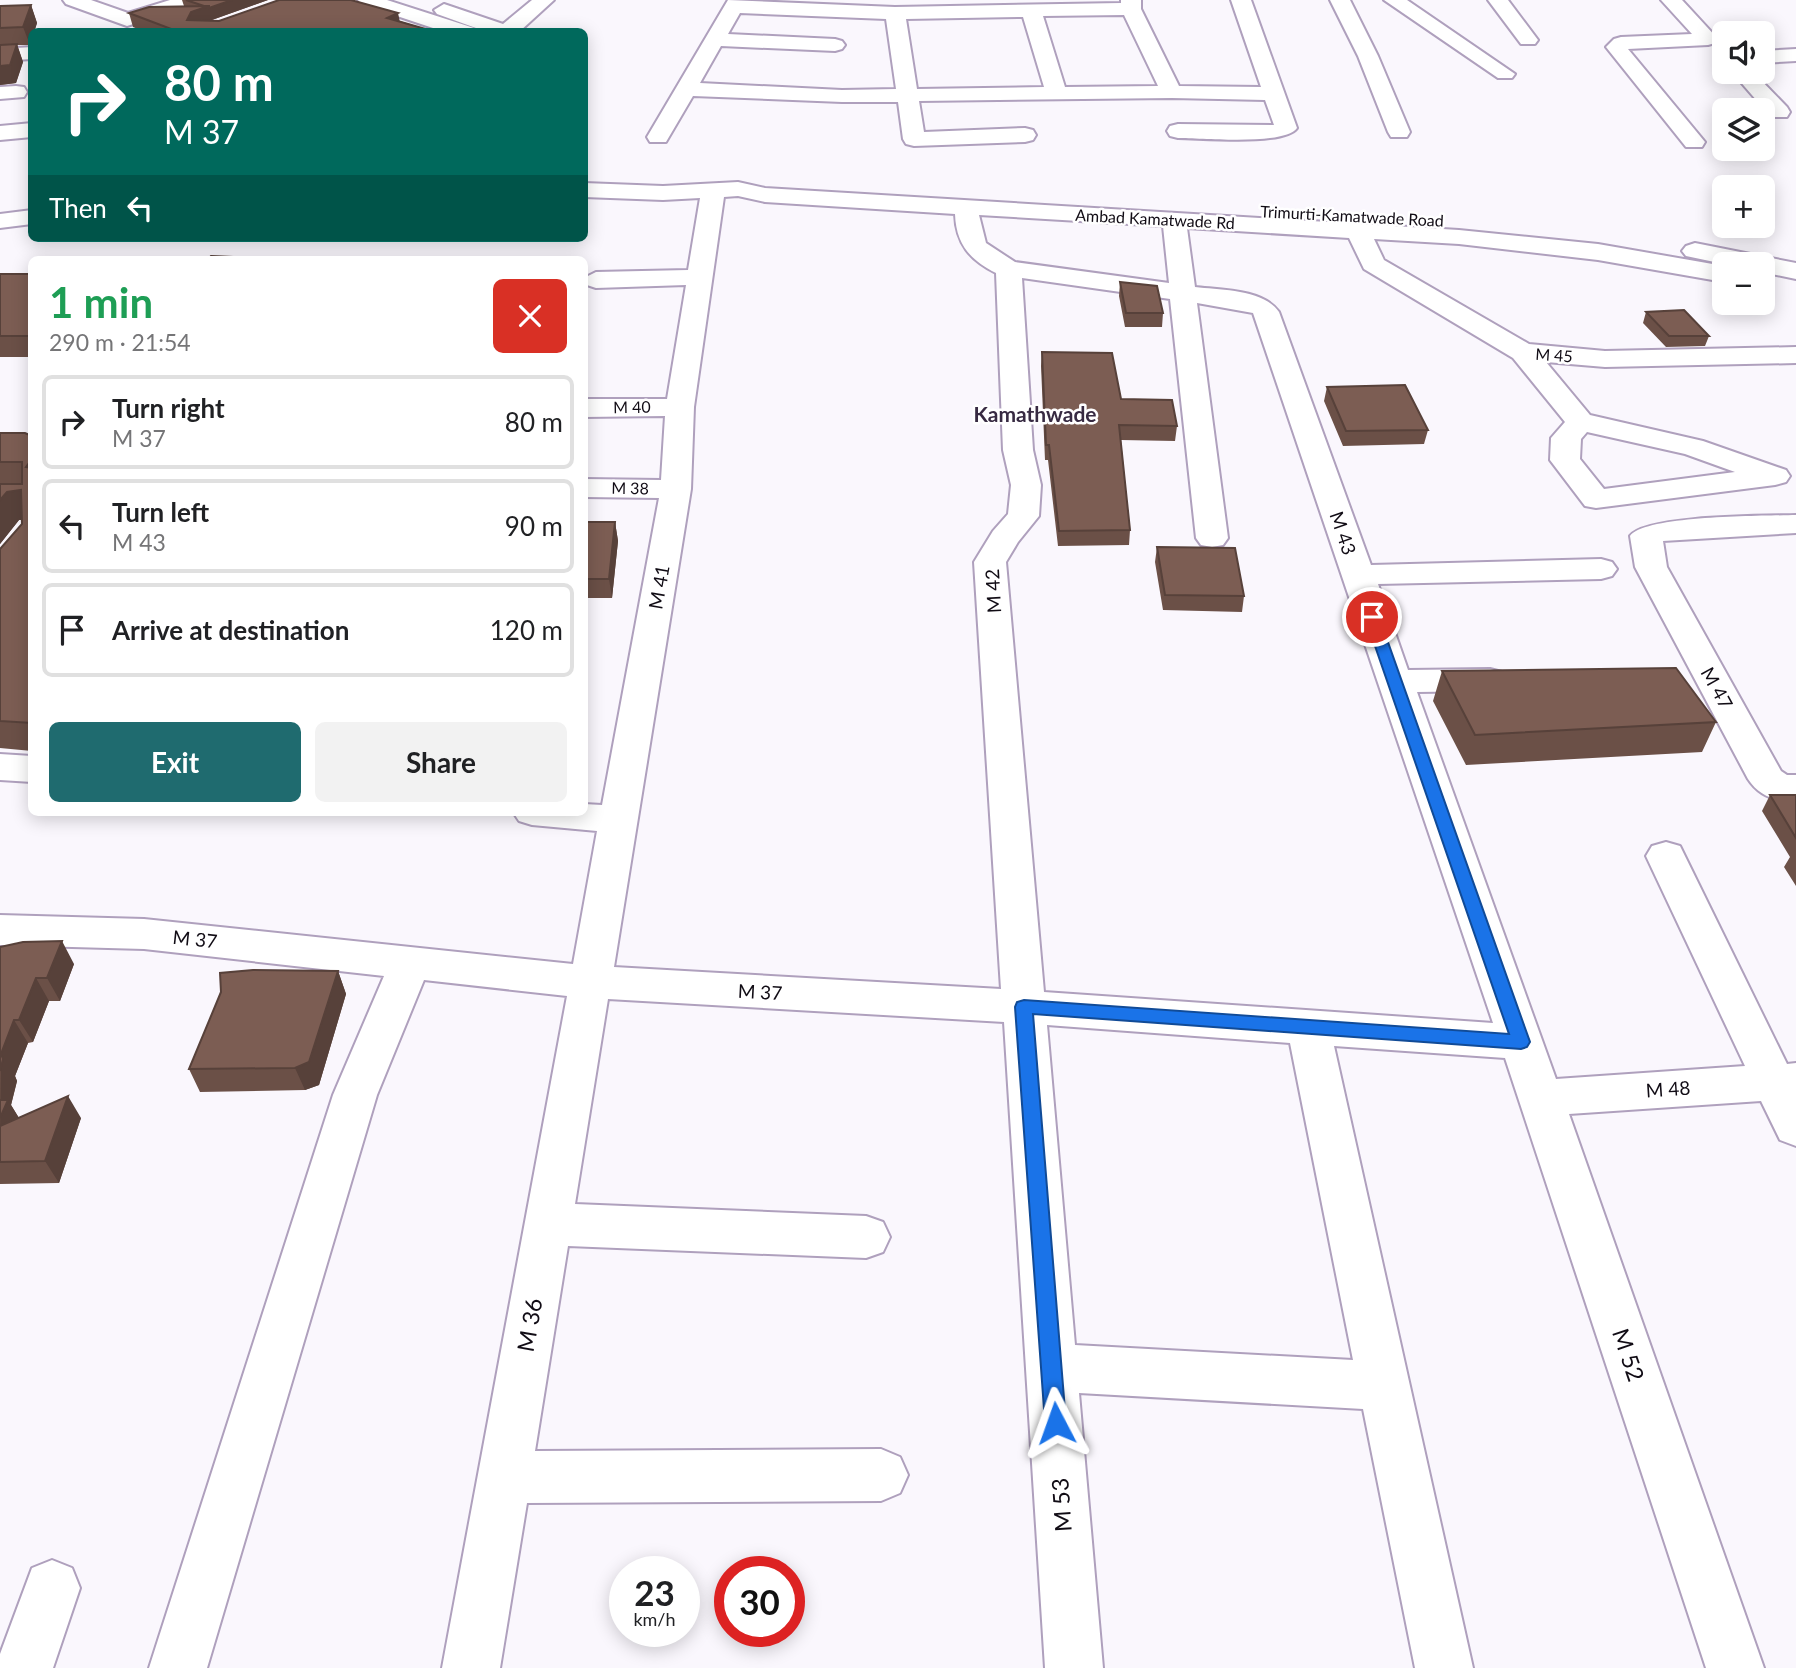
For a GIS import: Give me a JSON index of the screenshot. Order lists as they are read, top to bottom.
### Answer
{
  "streets": {
    "street": [
      "Trimurti-Kamatwade Road",
      "Ambad Kamatwade Rd",
      "M 45",
      "M 40",
      "M 38",
      "M 43",
      "M 41",
      "M 42",
      "M 47",
      "M 37",
      "M 48",
      "M 36",
      "M 52",
      "M 53"
    ]
  },
  "crossings": [
    ["Trimurti-Kamatwade Road", "Ambad Kamatwade Rd"],
    ["Trimurti-Kamatwade Road", "M 41"],
    ["Ambad Kamatwade Rd", "M 45"],
    ["Ambad Kamatwade Rd", "M 41"],
    ["M 40", "M 41"],
    ["M 38", "M 41"],
    ["M 43", "M 42"],
    ["M 43", "M 37"],
    ["M 43", "M 52"],
    ["M 41", "M 37"],
    ["M 41", "M 36"],
    ["M 42", "M 37"],
    ["M 42", "M 53"],
    ["M 37", "M 36"],
    ["M 37", "M 52"],
    ["M 37", "M 53"],
    ["M 48", "M 52"]
  ],
  "districts": ["Kamathwade"],
  "page": {
    "map_buttons": ["+", "−"],
    "turn": ["80 m", "M 37"],
    "then": "Then",
    "heading": ["1 min", "290 m · 21:54"],
    "list": [
      {
        "name": "Turn right",
        "note": "M 37",
        "value": "80 m"
      },
      {
        "name": "Turn left",
        "note": "M 43",
        "value": "90 m"
      },
      {
        "name": "Arrive at destination",
        "value": "120 m"
      }
    ],
    "buttons": ["Exit", "Share"],
    "speed": "23 km/h",
    "limit": "30"
  }
}
